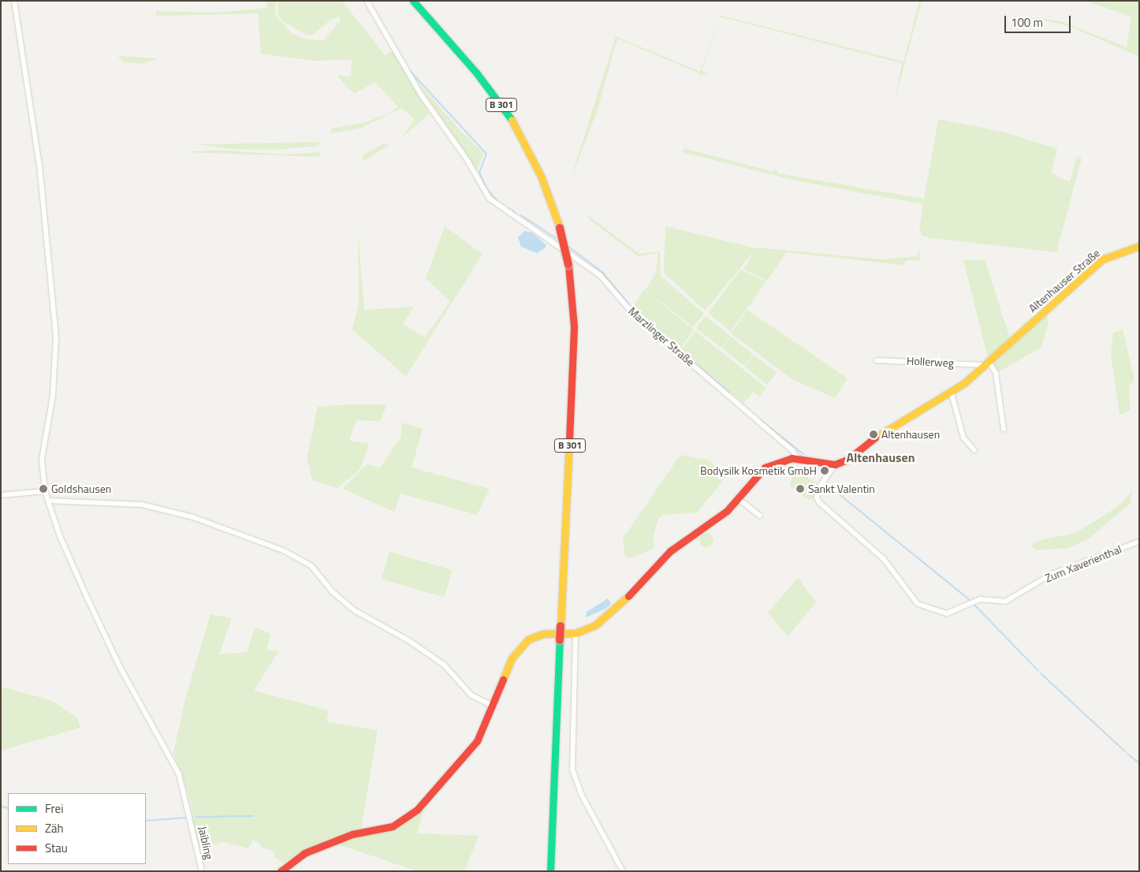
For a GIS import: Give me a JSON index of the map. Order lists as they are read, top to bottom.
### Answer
{
  "streets": {
    "street": [
      "B 301",
      "Altenhauser Straße",
      "Marzlinger Straße",
      "Hollerweg",
      "Zum Xaverienthal",
      "Jaibling"
    ]
  },
  "crossings": [
    ["Altenhauser Straße", "Hollerweg"],
    ["Altenhauser Straße", "Zum Xaverienthal"]
  ],
  "districts": ["Altenhausen"],
  "places": [
    "Altenhausen",
    "Bodysilk Kosmetik GmbH",
    "Goldshausen",
    "Sankt Valentin"
  ],
  "legend": ["Frei", "Zäh", "Stau"],
  "scale_bar": "100 m"
}
